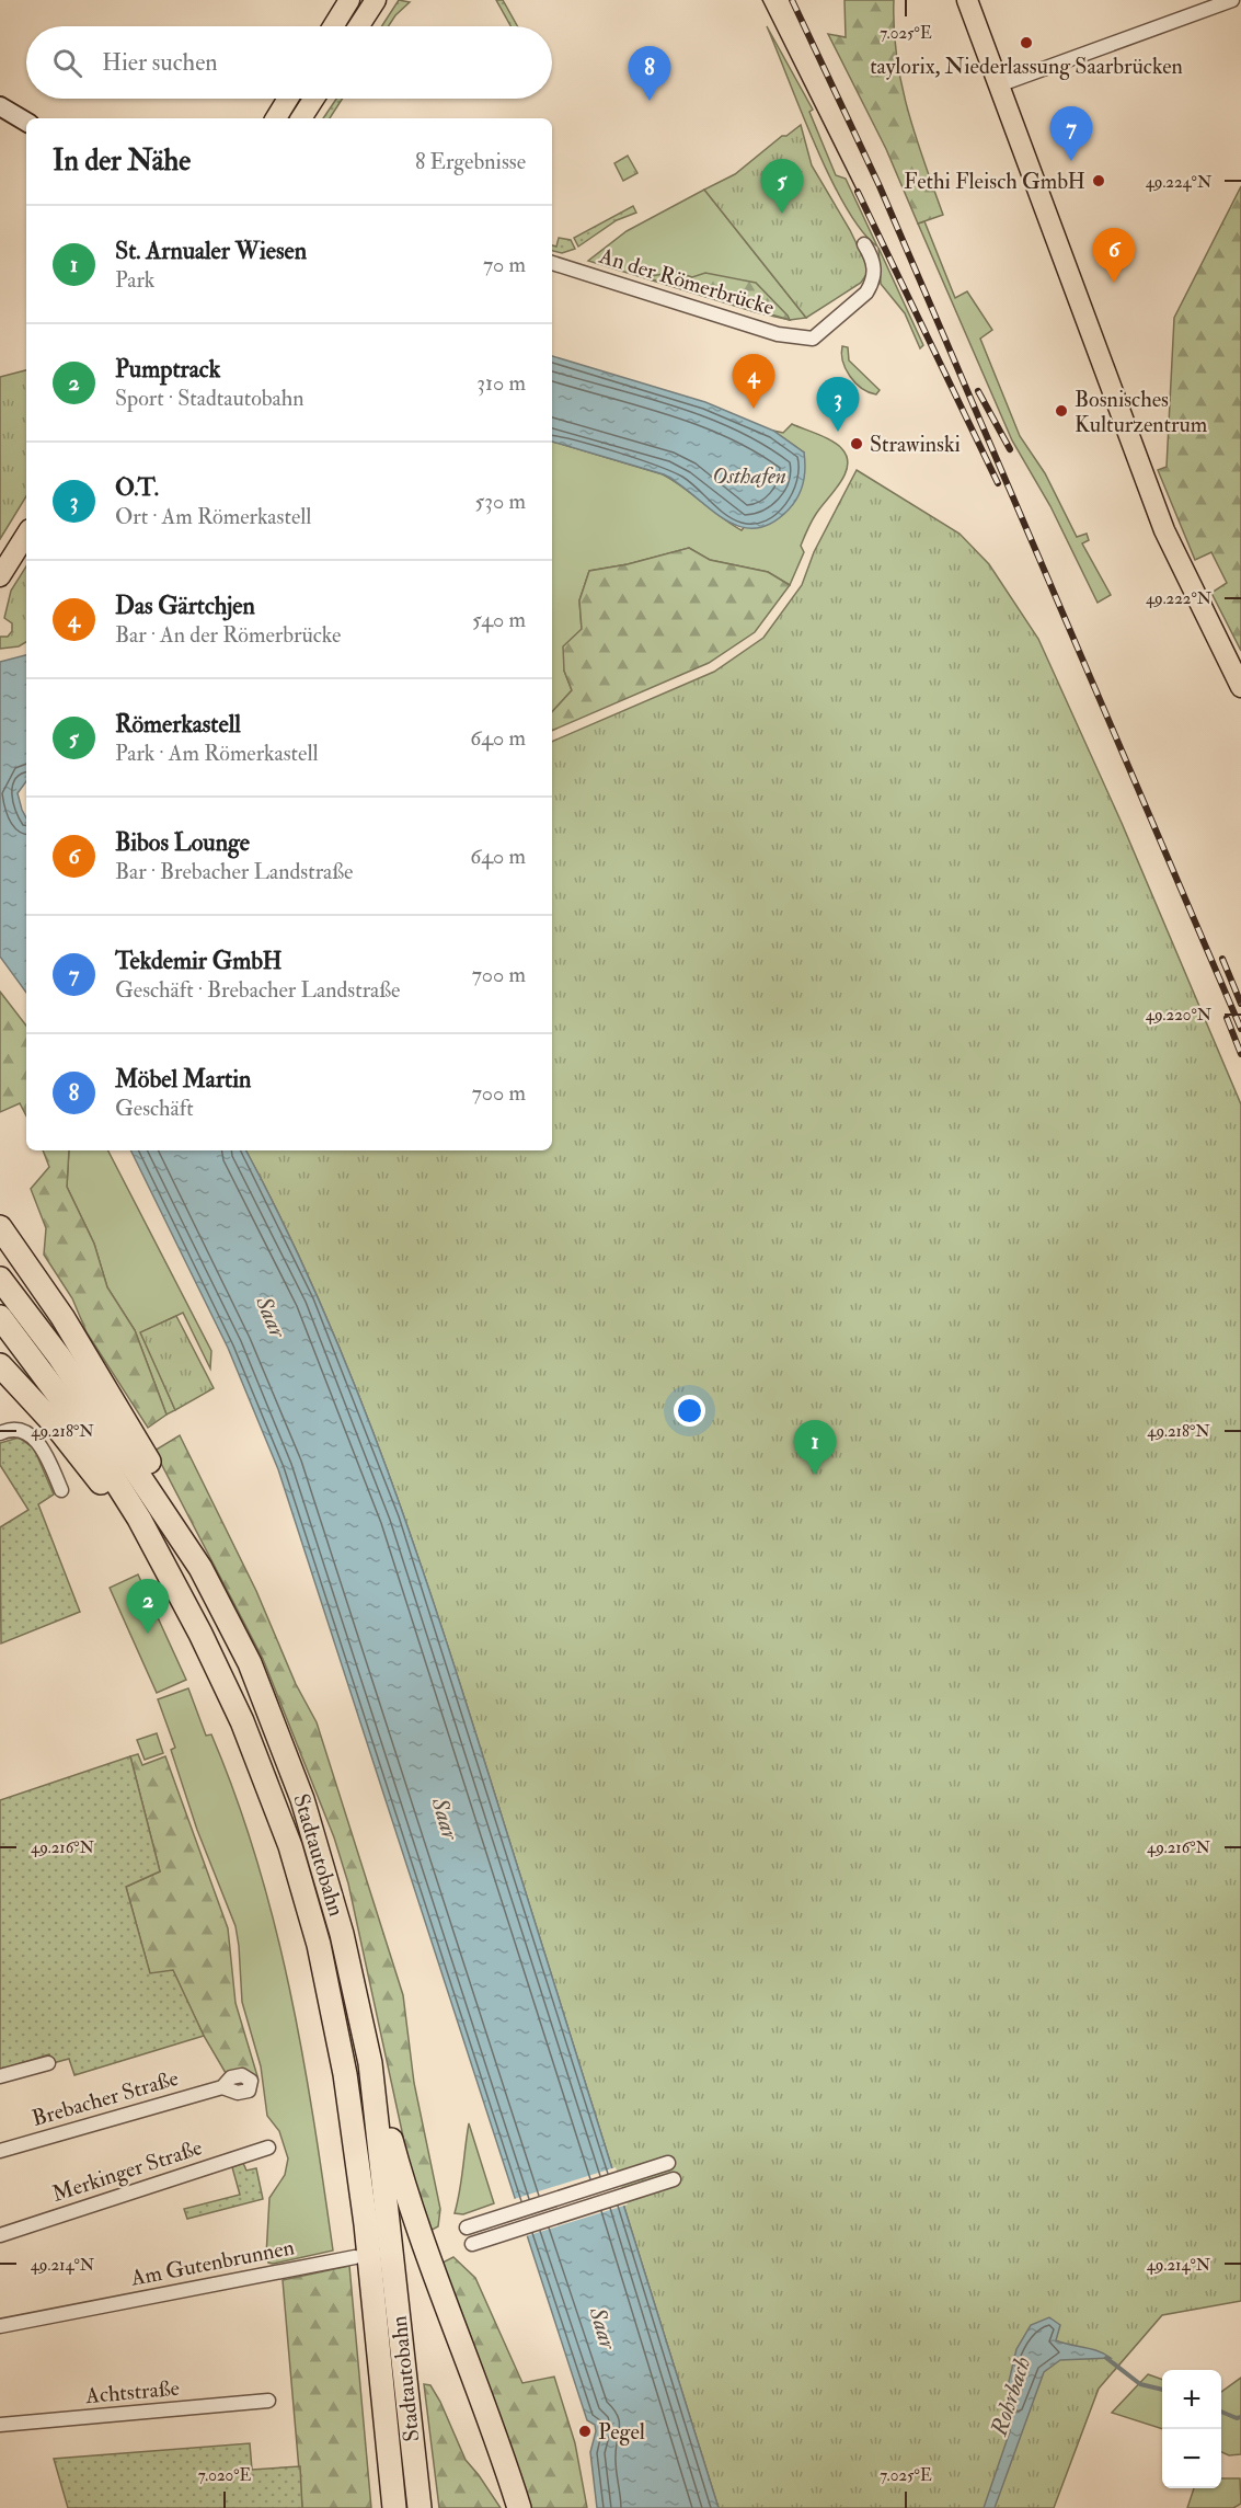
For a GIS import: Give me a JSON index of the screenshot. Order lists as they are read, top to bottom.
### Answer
{
  "streets": {
    "highway": ["Stadtautobahn"],
    "street": [
      "An der Römerbrücke",
      "Brebacher Straße",
      "Merkinger Straße",
      "Am Gutenbrunnen",
      "Achtstraße"
    ]
  },
  "water": ["Osthafen", "Saar", "Rohrbach"],
  "places": [
    "taylorix, Niederlassung Saarbrücken",
    "Fethi Fleisch GmbH",
    "Bosnisches Kulturzentrum",
    "Strawinski",
    "Pegel"
  ],
  "page": {
    "search": "Hier suchen",
    "pins": [
      "8",
      "7",
      "5",
      "6",
      "4",
      "3",
      "1",
      "2"
    ],
    "heading": ["In der Nähe", "8 Ergebnisse"],
    "list": [
      {
        "mark": "1",
        "name": "St. Arnualer Wiesen",
        "note": "Park",
        "value": "70 m"
      },
      {
        "mark": "2",
        "name": "Pumptrack",
        "note": "Sport · Stadtautobahn",
        "value": "310 m"
      },
      {
        "mark": "3",
        "name": "O.T.",
        "note": "Ort · Am Römerkastell",
        "value": "530 m"
      },
      {
        "mark": "4",
        "name": "Das Gärtchjen",
        "note": "Bar · An der Römerbrücke",
        "value": "540 m"
      },
      {
        "mark": "5",
        "name": "Römerkastell",
        "note": "Park · Am Römerkastell",
        "value": "640 m"
      },
      {
        "mark": "6",
        "name": "Bibos Lounge",
        "note": "Bar · Brebacher Landstraße",
        "value": "640 m"
      },
      {
        "mark": "7",
        "name": "Tekdemir GmbH",
        "note": "Geschäft · Brebacher Landstraße",
        "value": "700 m"
      },
      {
        "mark": "8",
        "name": "Möbel Martin",
        "note": "Geschäft",
        "value": "700 m"
      }
    ],
    "map_buttons": ["+", "−"]
  },
  "coordinates": [
    "7.025°E",
    "49.224°N",
    "49.222°N",
    "49.220°N",
    "49.218°N",
    "49.216°N",
    "49.214°N",
    "7.020°E"
  ]
}
